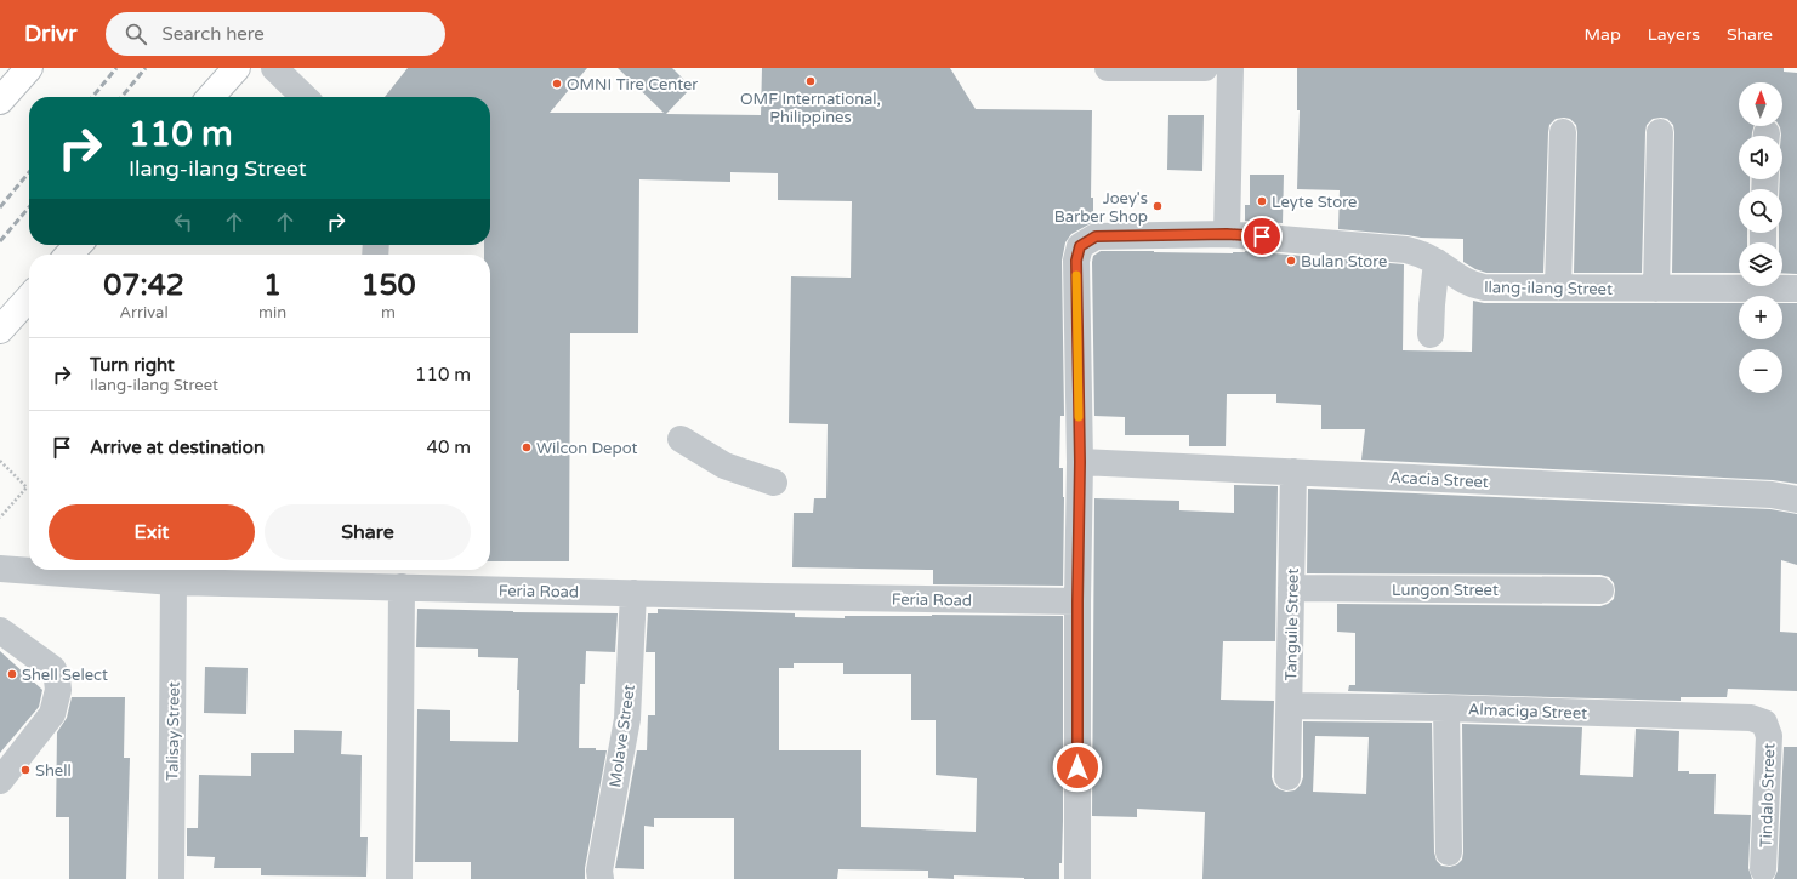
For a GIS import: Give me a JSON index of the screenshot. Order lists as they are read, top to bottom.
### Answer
{
  "streets": {
    "street": [
      "Ilang-ilang Street",
      "Acacia Street",
      "Lungon Street",
      "Feria Road",
      "Tanguile Street",
      "Almaciga Street",
      "Talisay Street",
      "Molave Street",
      "Tindalo Street"
    ]
  },
  "crossings": [
    ["Ilang-ilang Street", "Acacia Street"],
    ["Acacia Street", "Tanguile Street"],
    ["Lungon Street", "Tanguile Street"],
    ["Feria Road", "Talisay Street"],
    ["Feria Road", "Molave Street"],
    ["Tanguile Street", "Almaciga Street"],
    ["Almaciga Street", "Tindalo Street"]
  ],
  "places": [
    "OMF International, Philippines",
    "OMNI Tire Center",
    "Leyte Store",
    "Joey's Barber Shop",
    "Bulan Store",
    "Wilcon Depot",
    "Shell Select",
    "Shell"
  ],
  "north": "top",
  "page": {
    "header": "Drivr",
    "search": "Search here",
    "nav": ["Map", "Layers", "Share"],
    "map_buttons": ["+", "−"],
    "turn": ["110 m", "Ilang-ilang Street"],
    "eta": [
      "07:42",
      "Arrival",
      "1",
      "min",
      "150",
      "m"
    ],
    "list": [
      {
        "name": "Turn right",
        "note": "Ilang-ilang Street",
        "value": "110 m"
      },
      {
        "name": "Arrive at destination",
        "value": "40 m"
      }
    ],
    "buttons": ["Exit", "Share"]
  }
}
